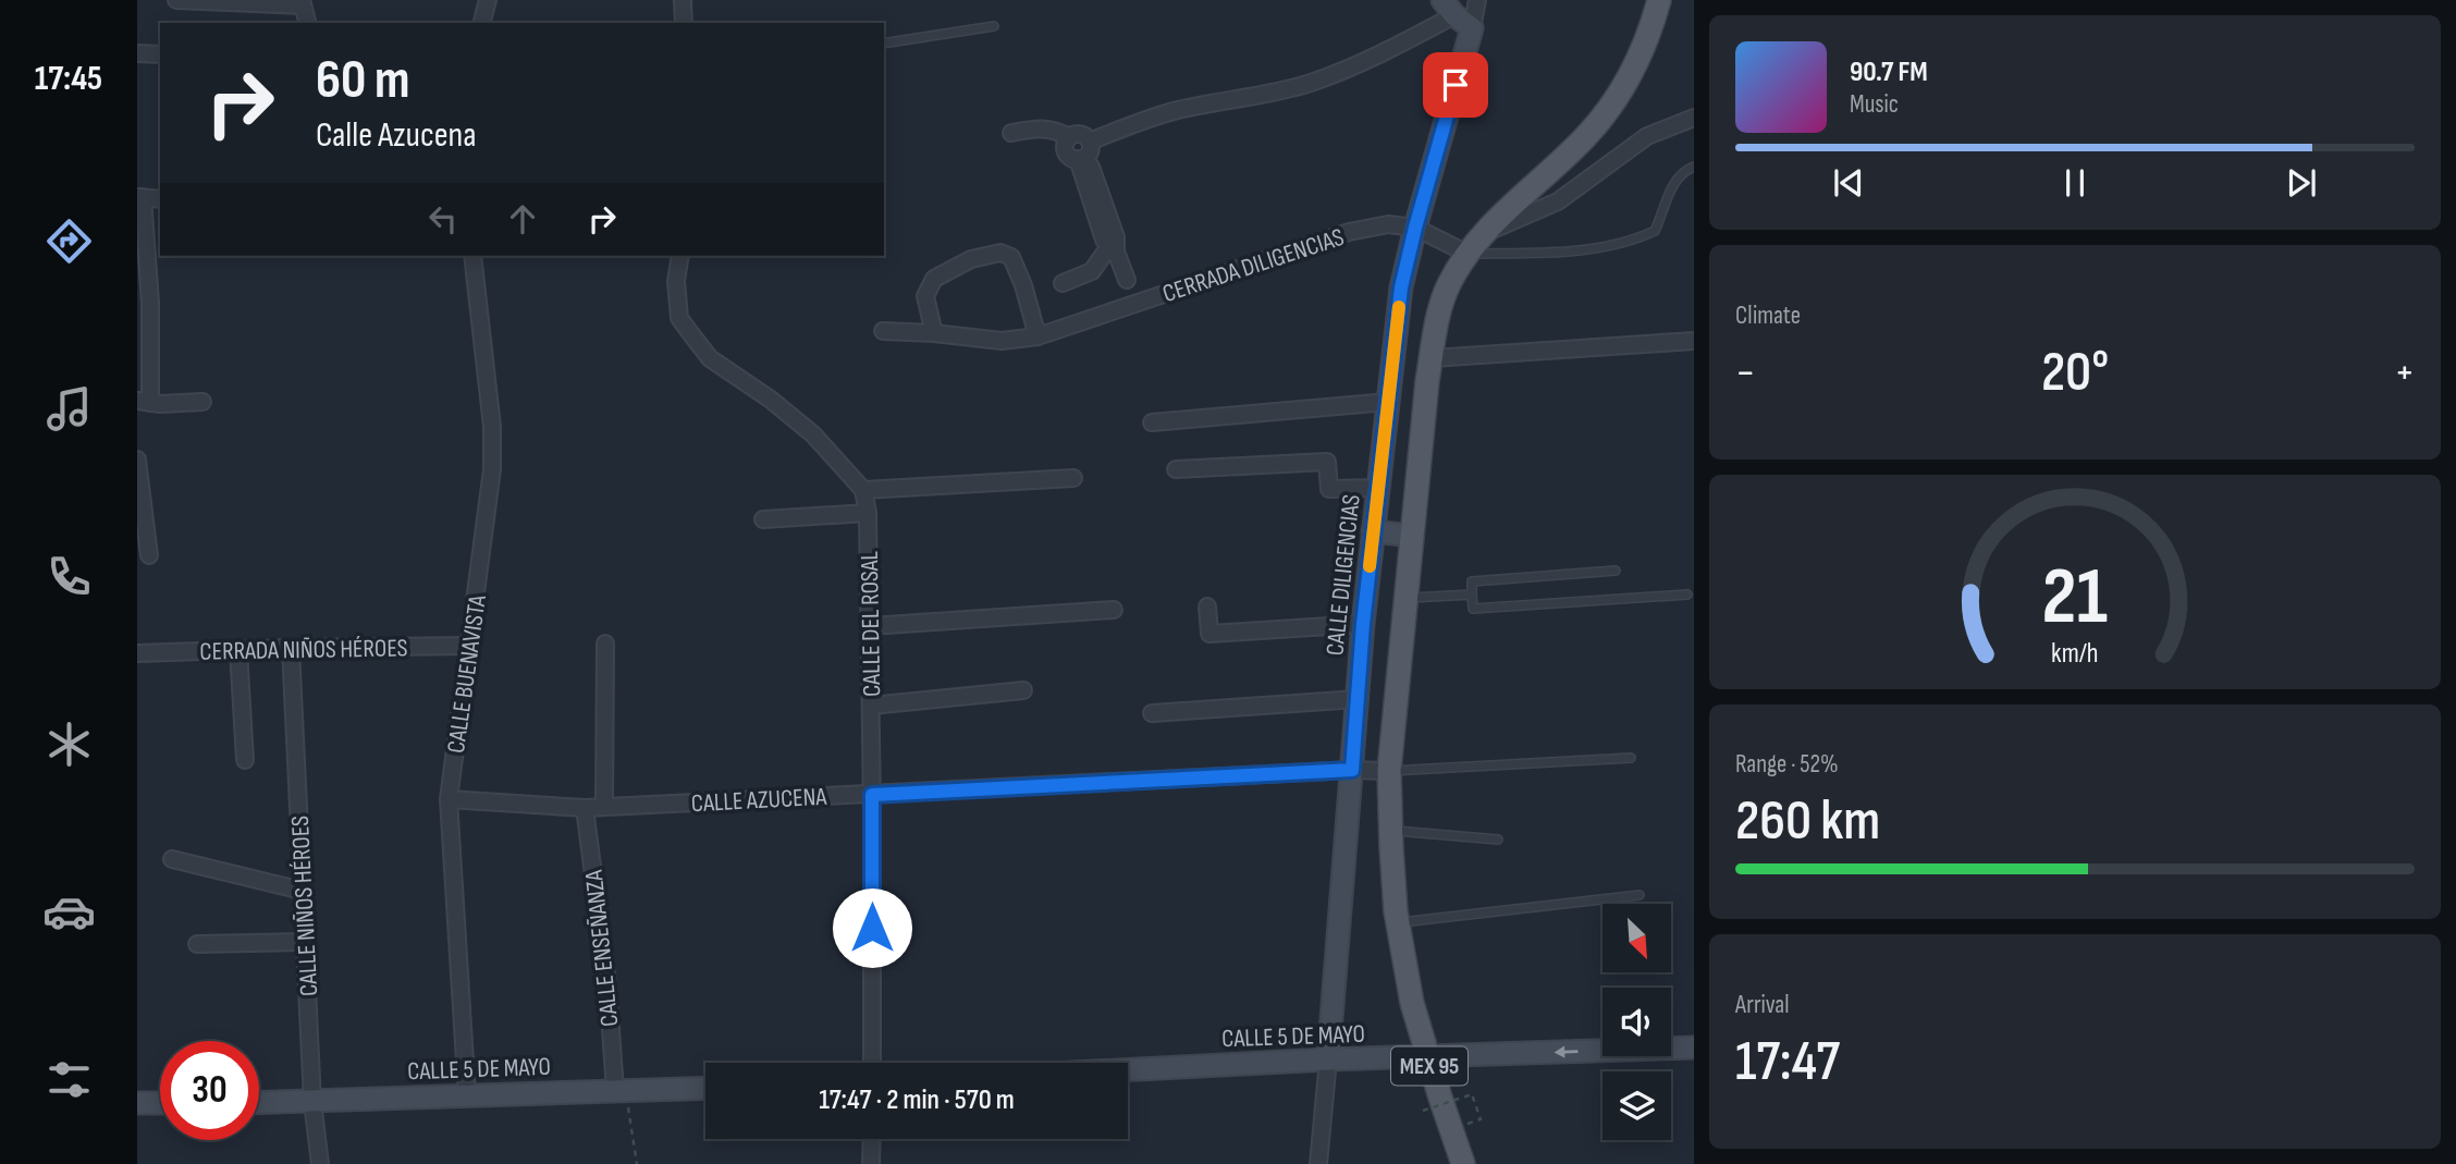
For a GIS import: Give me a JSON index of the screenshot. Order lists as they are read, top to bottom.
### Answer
{
  "streets": {
    "main road": ["MEX 95"],
    "street": [
      "CERRADA DILIGENCIAS",
      "CALLE DILIGENCIAS",
      "CALLE DEL ROSAL",
      "CERRADA NIÑOS HÉROES",
      "CALLE BUENAVISTA",
      "CALLE AZUCENA",
      "CALLE NIÑOS HÉROES",
      "CALLE ENSEÑANZA",
      "CALLE 5 DE MAYO"
    ]
  },
  "crossings": [
    ["CERRADA DILIGENCIAS", "CALLE DILIGENCIAS"],
    ["CERRADA DILIGENCIAS", "MEX 95"],
    ["CALLE DILIGENCIAS", "CALLE AZUCENA"],
    ["CALLE DILIGENCIAS", "CALLE 5 DE MAYO"],
    ["CALLE DEL ROSAL", "CALLE AZUCENA"],
    ["CERRADA NIÑOS HÉROES", "CALLE BUENAVISTA"],
    ["CERRADA NIÑOS HÉROES", "CALLE NIÑOS HÉROES"],
    ["CALLE BUENAVISTA", "CALLE AZUCENA"],
    ["CALLE BUENAVISTA", "CALLE 5 DE MAYO"],
    ["CALLE AZUCENA", "CALLE ENSEÑANZA"],
    ["CALLE AZUCENA", "MEX 95"],
    ["CALLE NIÑOS HÉROES", "CALLE 5 DE MAYO"],
    ["CALLE ENSEÑANZA", "CALLE 5 DE MAYO"],
    ["CALLE 5 DE MAYO", "MEX 95"]
  ],
  "north": "bottom right",
  "page": {
    "tabs": "17:45",
    "turn": ["60 m", "Calle Azucena"],
    "song": ["90.7 FM", "Music"],
    "tile": [
      "Climate",
      ["Range · 52%", "260 km"],
      ["Arrival", "17:47"]
    ],
    "heat": ["−", "20°", "+"],
    "limit": "30",
    "trip": "17:47 · 2 min · 570 m",
    "gauge": ["21", "km/h"]
  }
}
